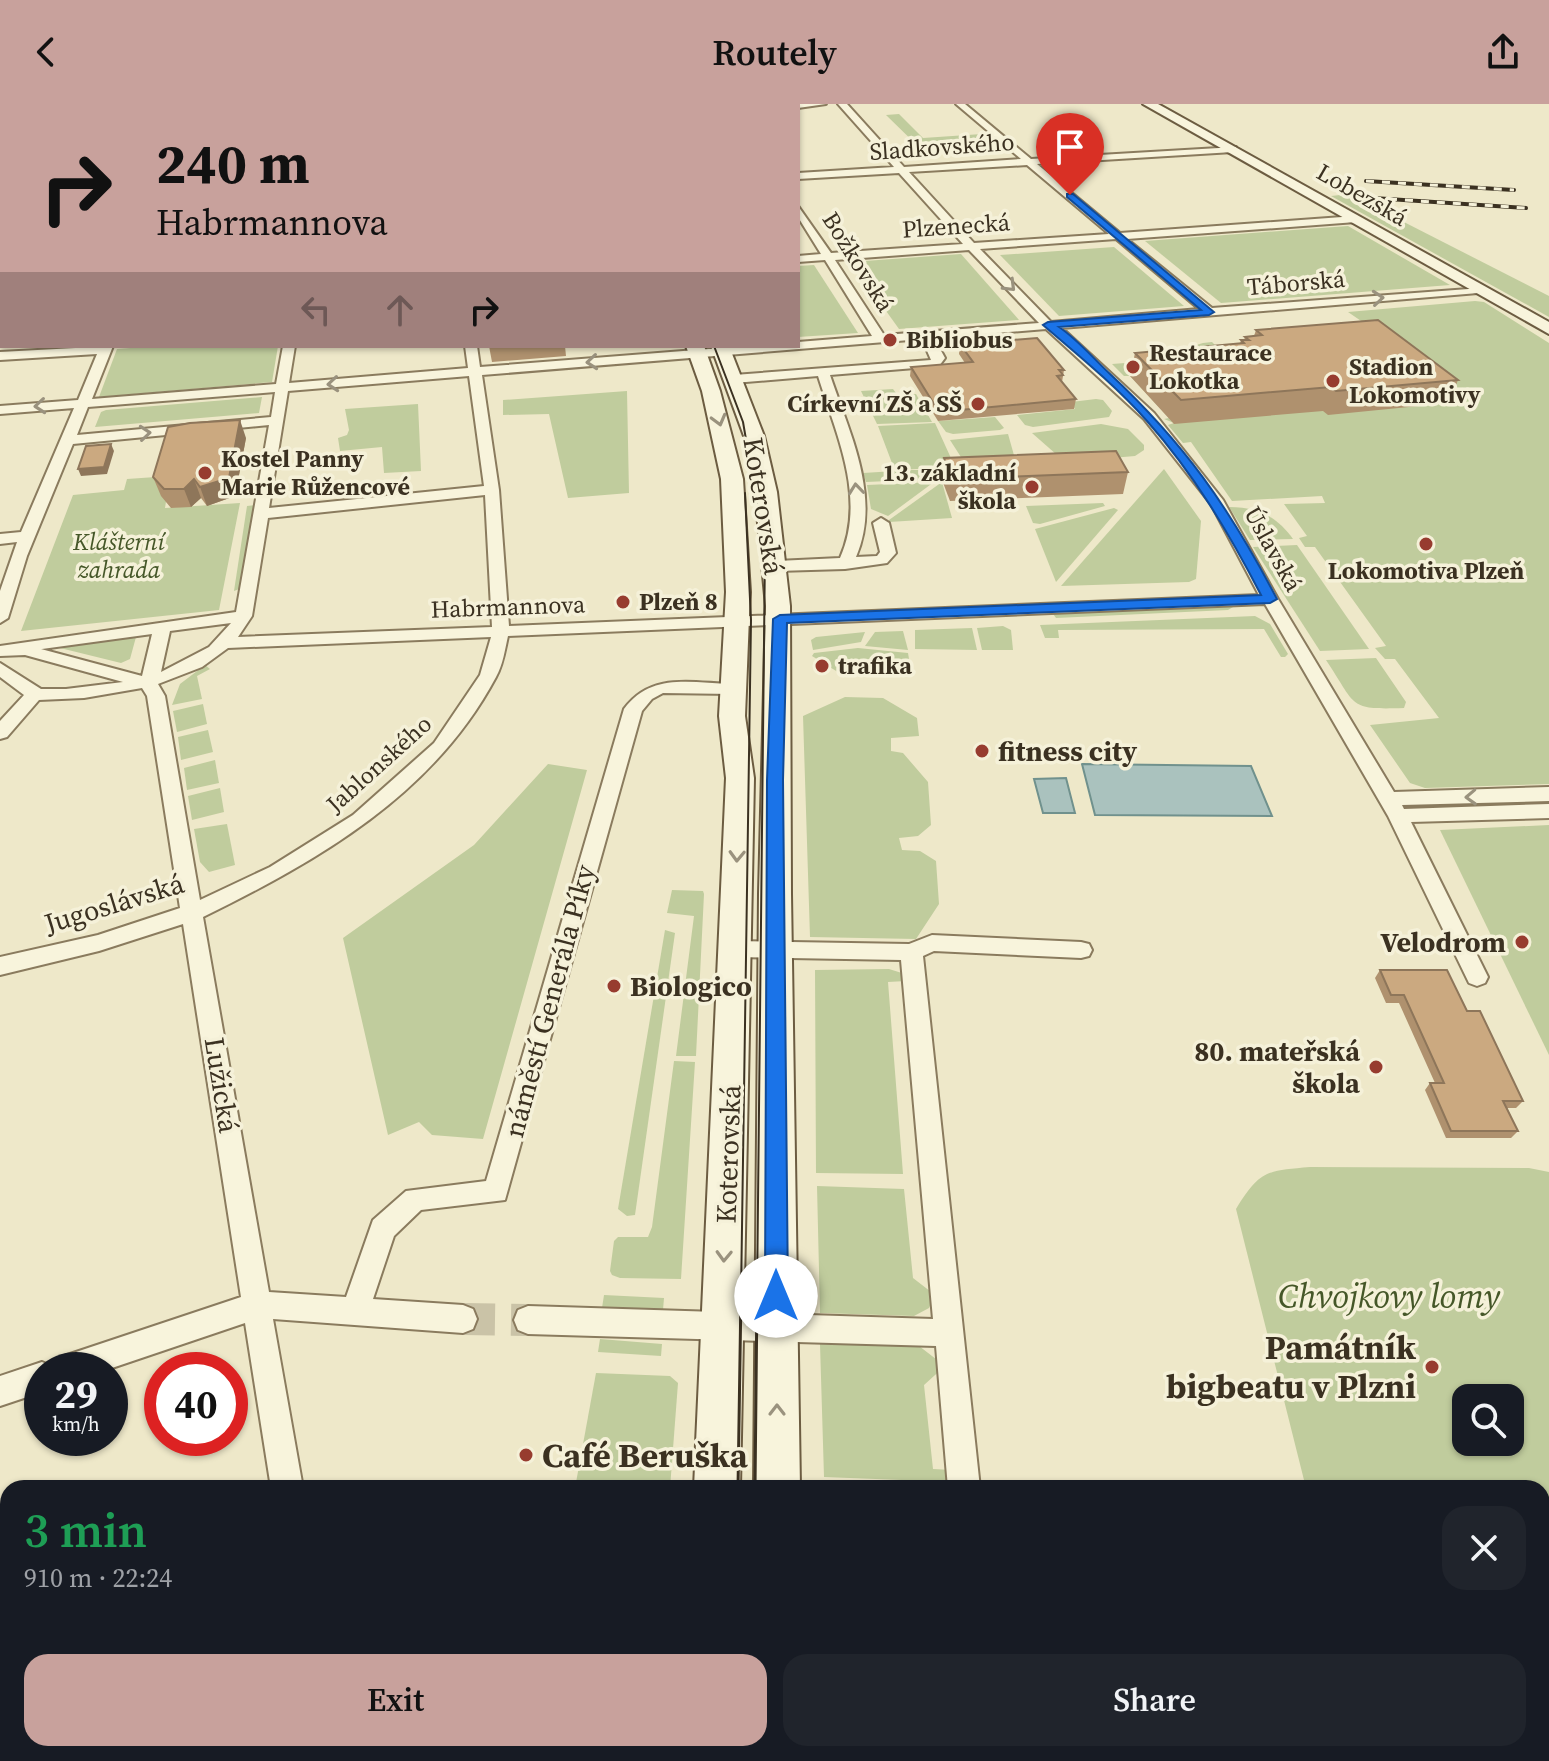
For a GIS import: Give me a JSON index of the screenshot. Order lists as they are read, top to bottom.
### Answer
{
  "streets": {
    "street": [
      "Sladkovského",
      "Lobezská",
      "Plzenecká",
      "Božkovská",
      "Táborská",
      "Koterovská",
      "Úslavská",
      "Habrmannova",
      "Jablonského",
      "Jugoslávská",
      "náměstí Generála Píky",
      "Lužická"
    ]
  },
  "crossings": [
    ["Sladkovského", "Lobezská"],
    ["Sladkovského", "Úslavská"],
    ["Lobezská", "Plzenecká"],
    ["Lobezská", "Táborská"],
    ["Plzenecká", "Božkovská"],
    ["Plzenecká", "Úslavská"],
    ["Božkovská", "Táborská"],
    ["Táborská", "Koterovská"],
    ["Táborská", "Úslavská"],
    ["Táborská", "Jablonského"],
    ["Koterovská", "Habrmannova"],
    ["Koterovská", "náměstí Generála Píky"],
    ["Úslavská", "Habrmannova"],
    ["Habrmannova", "Jablonského"],
    ["Jablonského", "Jugoslávská"],
    ["Jugoslávská", "Lužická"]
  ],
  "parks": ["Klášterní zahrada", "Chvojkovy lomy"],
  "places": [
    "Bibliobus",
    "Restaurace Lokotka",
    "Stadion Lokomotivy",
    "Církevní ZŠ a SŠ",
    "Kostel Panny Marie Růžencové",
    "13. základní škola",
    "Lokomotiva Plzeň",
    "Plzeň 8",
    "trafika",
    "fitness city",
    "Velodrom",
    "Biologico",
    "80. mateřská škola",
    "Památník bigbeatu v Plzni",
    "Café Beruška"
  ],
  "page": {
    "header": "Routely",
    "turn": ["240 m", "Habrmannova"],
    "speed": "29 km/h",
    "limit": "40",
    "heading": ["3 min", "910 m · 22:24"],
    "buttons": ["Exit", "Share"]
  }
}
